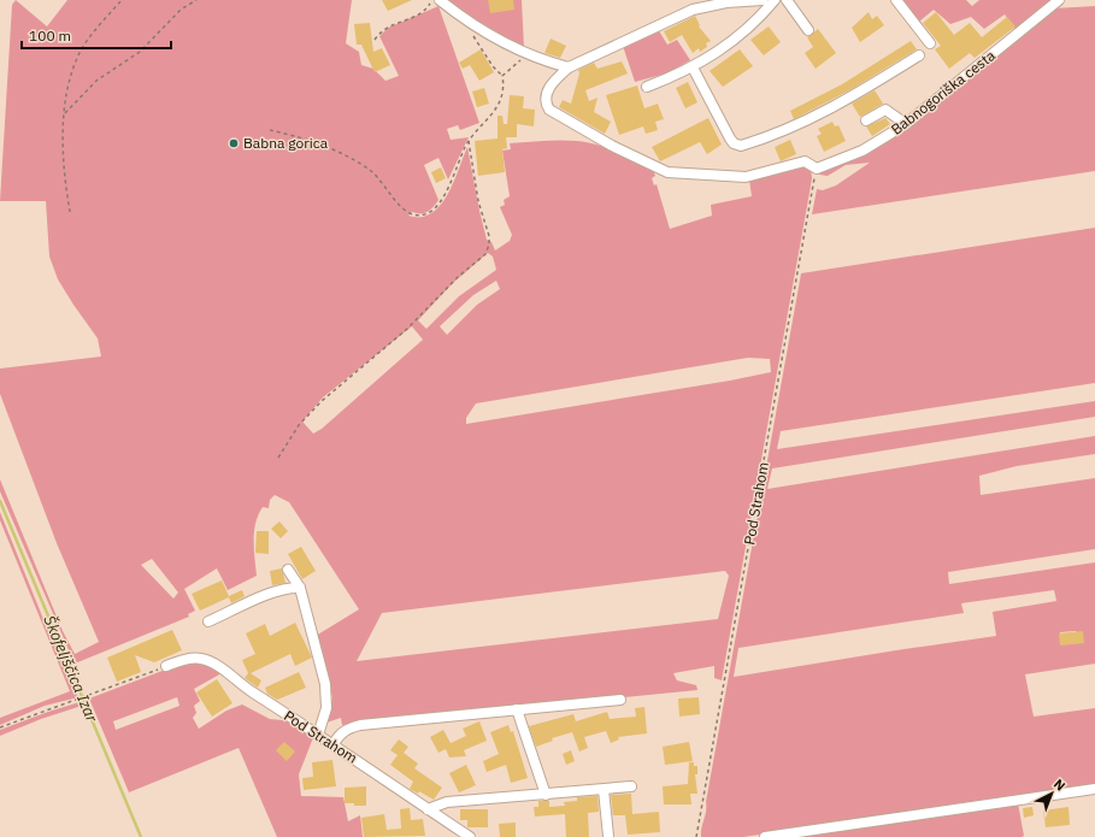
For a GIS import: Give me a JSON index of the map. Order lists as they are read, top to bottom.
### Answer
{
  "streets": {
    "street": ["Babnogoriška cesta", "Pod Strahom"]
  },
  "crossings": [
    ["Babnogoriška cesta", "Pod Strahom"]
  ],
  "water": ["Škofeljščica Izar"],
  "places": ["Babna gorica"],
  "scale_bar": "100 m",
  "north": "top right"
}
